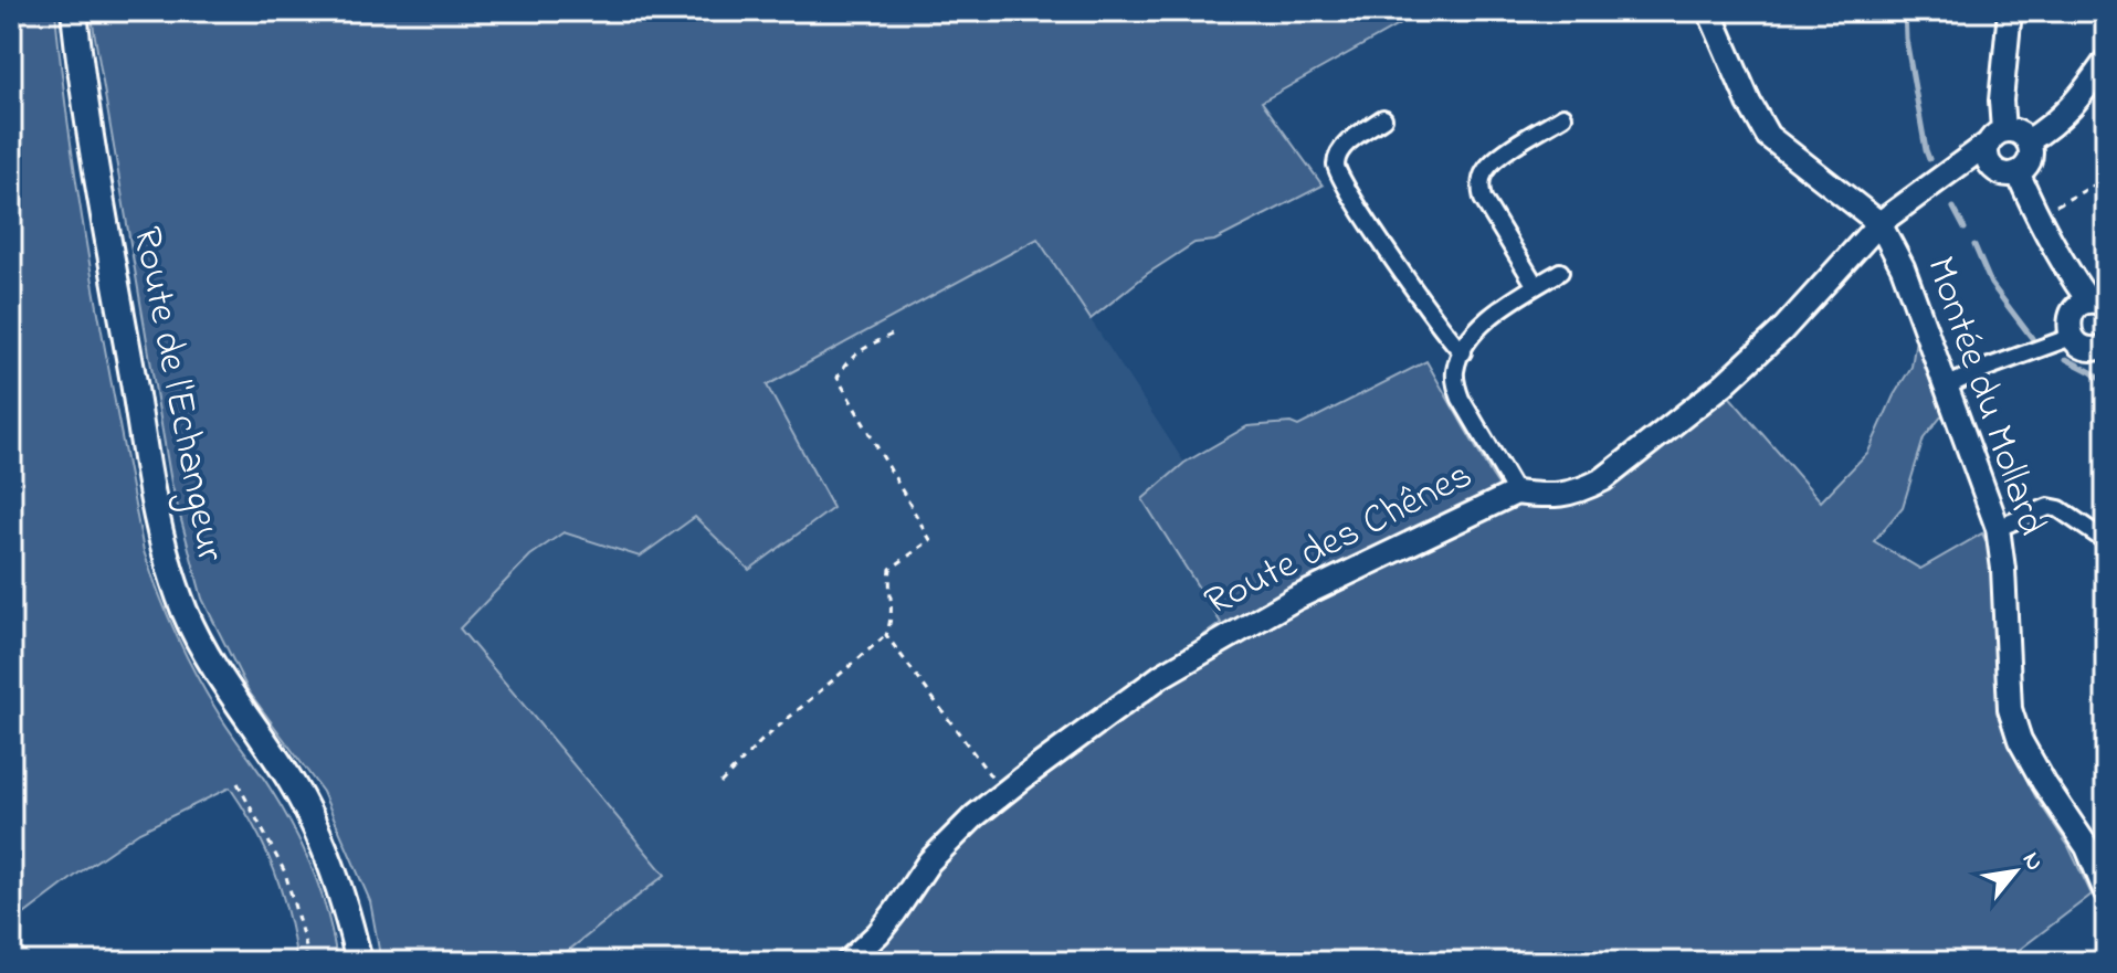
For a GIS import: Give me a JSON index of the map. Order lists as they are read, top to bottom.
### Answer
{
  "streets": {
    "main road": ["Route de l'Echangeur"],
    "street": ["Montée du Mollard", "Route des Chênes"]
  },
  "crossings": [
    ["Montée du Mollard", "Route des Chênes"]
  ],
  "north": "top right"
}
